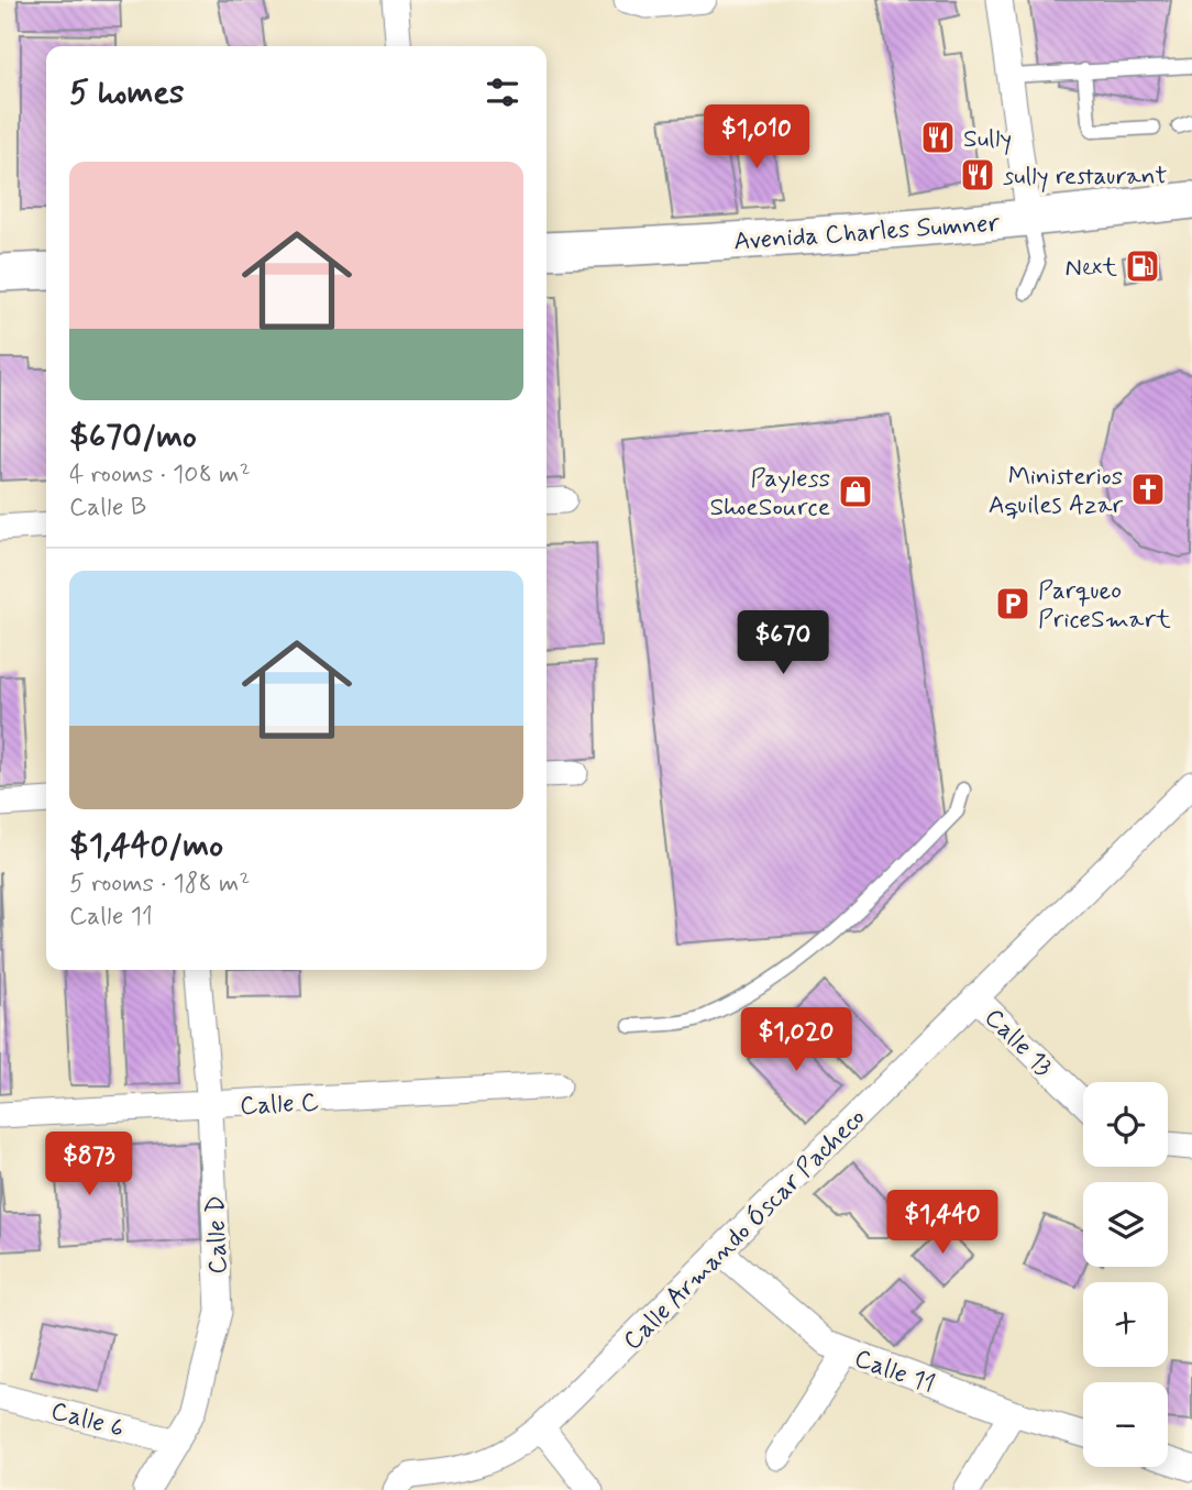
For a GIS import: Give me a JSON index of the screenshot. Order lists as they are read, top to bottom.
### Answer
{
  "streets": {
    "street": [
      "Avenida Charles Sumner",
      "Calle 13",
      "Calle C",
      "Calle Armando Óscar Pacheco",
      "Calle D",
      "Calle 11",
      "Calle 6"
    ]
  },
  "crossings": [
    ["Calle 13", "Calle Armando Óscar Pacheco"],
    ["Calle C", "Calle D"],
    ["Calle Armando Óscar Pacheco", "Calle 11"],
    ["Calle D", "Calle 6"]
  ],
  "places": {
    "restaurant": ["Sully", "sully restaurant"],
    "fuel station": ["Next"],
    "church": ["Ministerios Aquiles Azar"],
    "shop": ["Payless ShoeSource"],
    "parking": ["Parqueo PriceSmart"]
  },
  "page": {
    "heading": "5 homes",
    "price": [
      "$1,010",
      "$670",
      "$1,020",
      "$873",
      "$1,440"
    ],
    "list": [
      {
        "name": "$670/mo",
        "note": "4 rooms · 108 m² · Calle B"
      },
      {
        "name": "$1,440/mo",
        "note": "5 rooms · 188 m² · Calle 11"
      }
    ],
    "map_buttons": ["+", "−"]
  }
}
